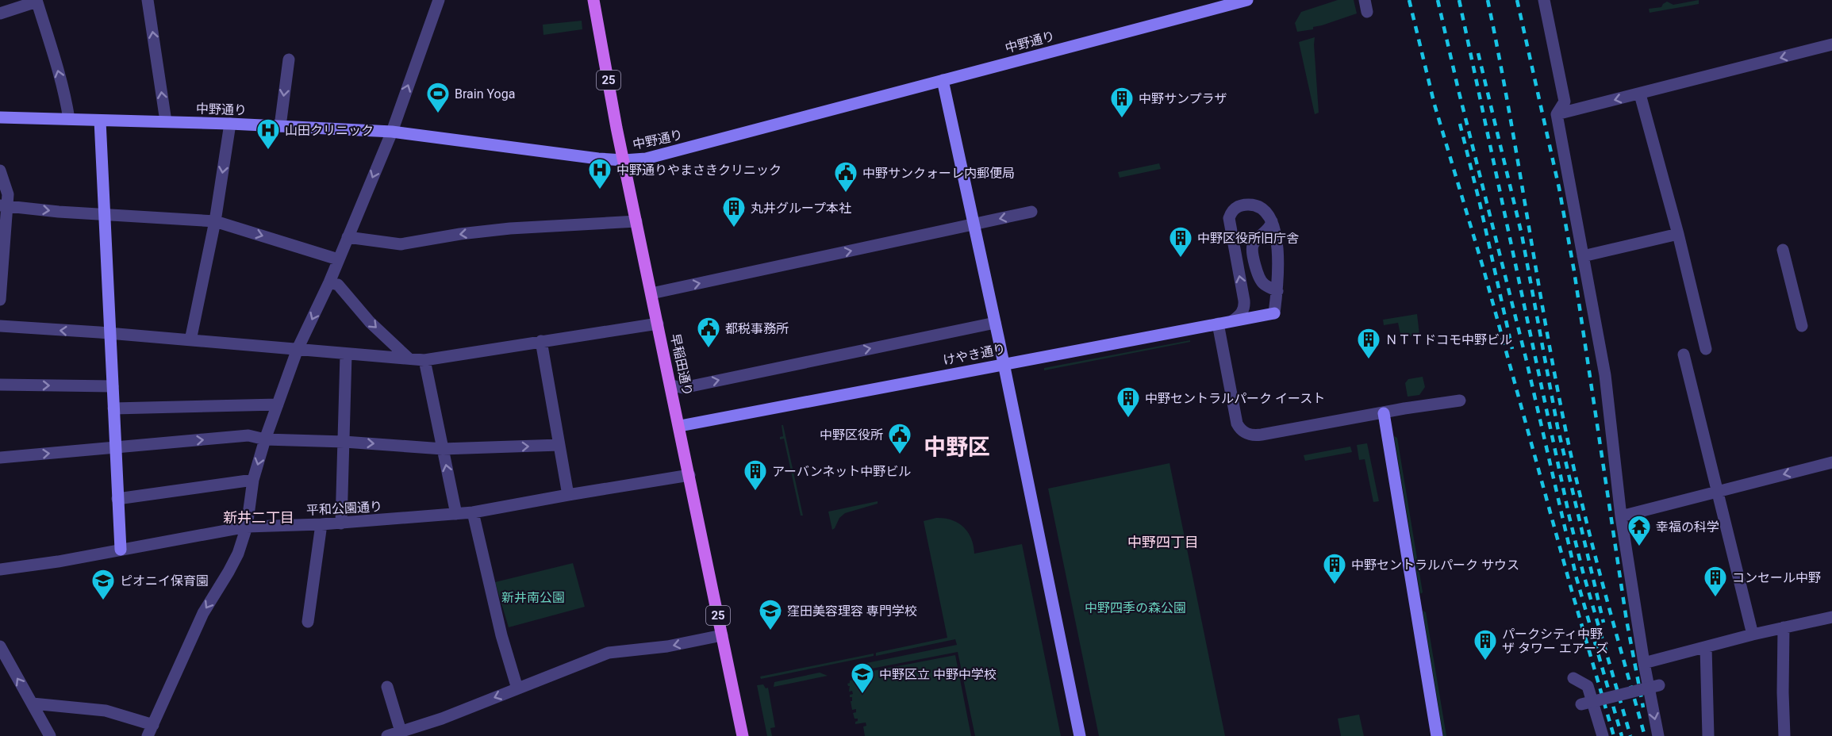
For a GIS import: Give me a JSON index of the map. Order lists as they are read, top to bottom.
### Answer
{
  "streets": {
    "main road": ["25", "早稲田通り"],
    "street": ["中野通り", "けやき通り", "平和公園通り"]
  },
  "crossings": [
    ["中野通り", "早稲田通り"],
    ["けやき通り", "早稲田通り"],
    ["早稲田通り", "平和公園通り"]
  ],
  "districts": ["中野区", "新井二丁目", "中野四丁目"],
  "parks": ["新井南公園", "中野四季の森公園"],
  "places": {
    "sports": ["Brain Yoga"],
    "building": [
      "中野サンプラザ",
      "丸井グループ本社",
      "中野区役所旧庁舎",
      "ＮＴＴドコモ中野ビル",
      "中野セントラルパーク イースト",
      "アーバンネット中野ビル",
      "中野セントラルパーク サウス",
      "コンセール中野",
      "パークシティ中野 ザ タワー エアーズ"
    ],
    "hospital": ["山田クリニック", "中野通りやまさきクリニック"],
    "public building": ["中野サンクォーレ内郵便局", "都税事務所", "中野区役所"],
    "temple": ["幸福の科学"],
    "school or university": ["ピオニイ保育園", "窪田美容理容 専門学校", "中野区立 中野中学校"]
  }
}
